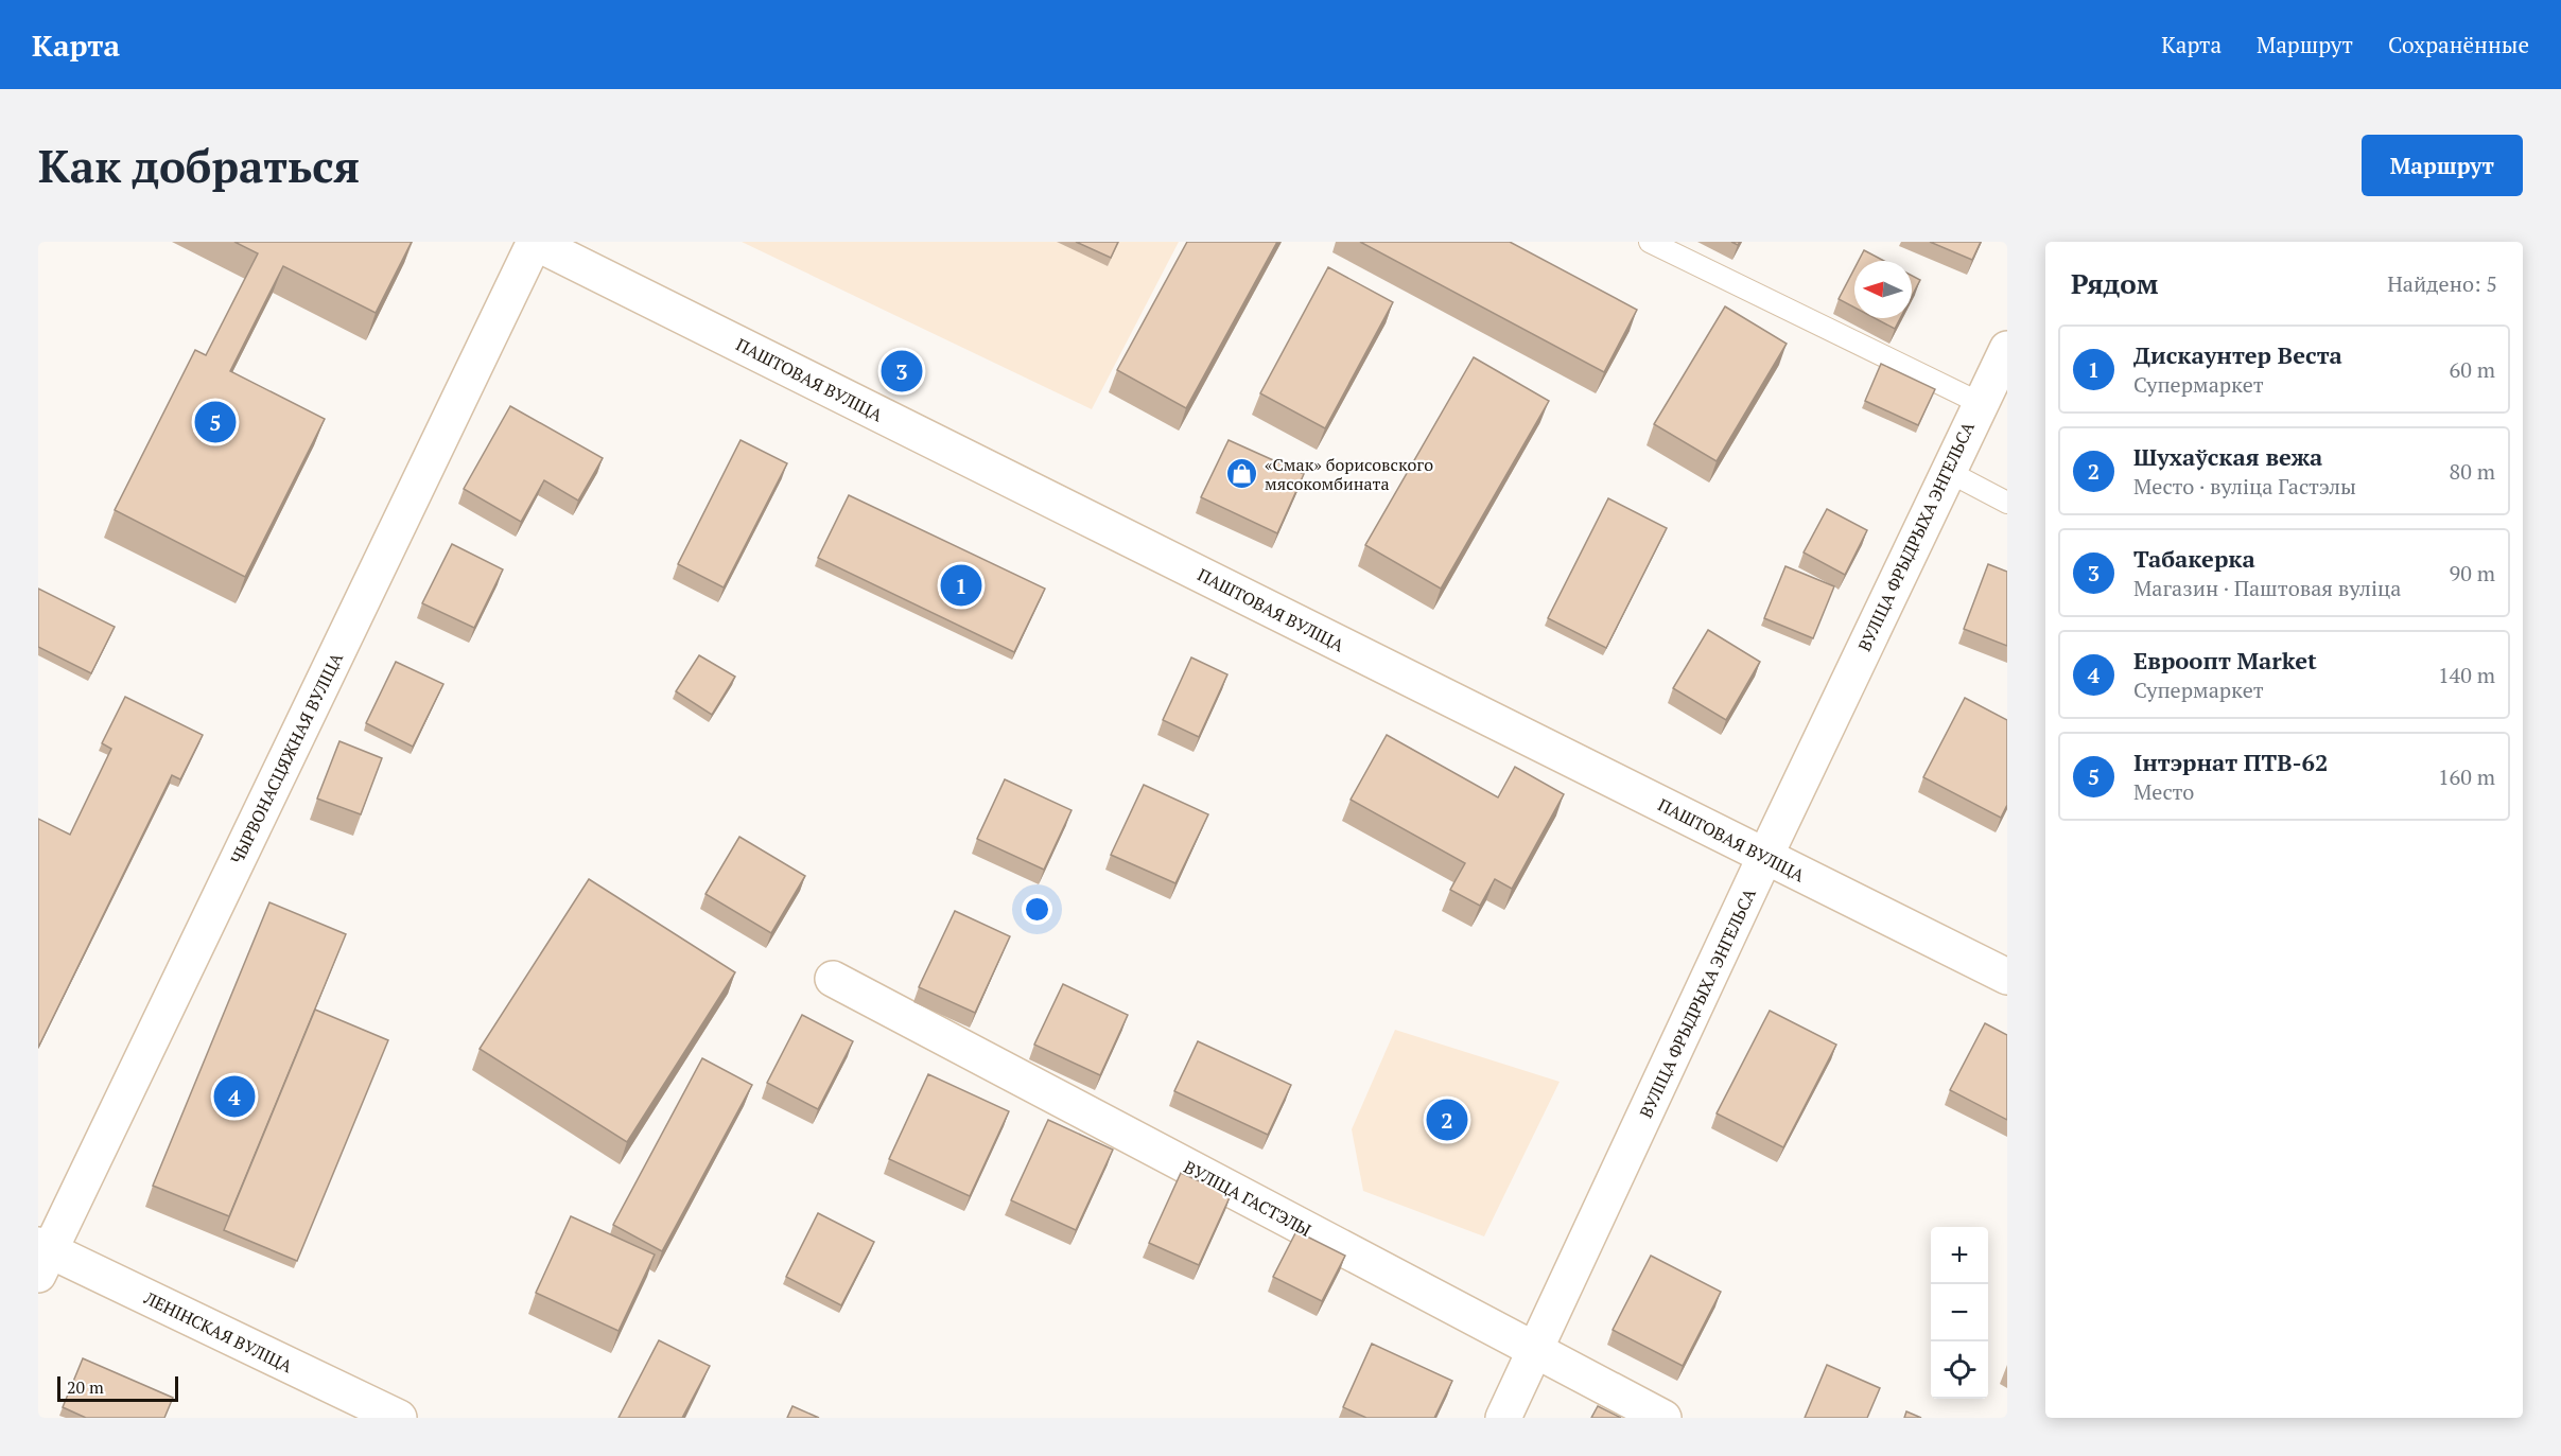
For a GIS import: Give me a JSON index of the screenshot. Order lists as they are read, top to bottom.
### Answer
{
  "streets": {
    "street": [
      "ПАШТОВАЯ ВУЛІЦА",
      "ВУЛІЦА ФРЫДРЫХА ЭНГЕЛЬСА",
      "ЧЫРВОНАСЦЯЖНАЯ ВУЛІЦА",
      "ВУЛІЦА ГАСТЭЛЫ",
      "ЛЕНІНСКАЯ ВУЛІЦА"
    ]
  },
  "crossings": [
    ["ПАШТОВАЯ ВУЛІЦА", "ВУЛІЦА ФРЫДРЫХА ЭНГЕЛЬСА"],
    ["ПАШТОВАЯ ВУЛІЦА", "ЧЫРВОНАСЦЯЖНАЯ ВУЛІЦА"],
    ["ВУЛІЦА ФРЫДРЫХА ЭНГЕЛЬСА", "ВУЛІЦА ГАСТЭЛЫ"],
    ["ЧЫРВОНАСЦЯЖНАЯ ВУЛІЦА", "ЛЕНІНСКАЯ ВУЛІЦА"]
  ],
  "places": {
    "shop": ["«Смак» борисовского мясокомбината"]
  },
  "scale_bar": "20 m",
  "north": "left",
  "page": {
    "header": "Карта",
    "nav": ["Карта", "Маршрут", "Сохранённые"],
    "buttons": "Маршрут",
    "title": "Как добраться",
    "heading": ["Рядом", "Найдено: 5"],
    "list": [
      {
        "mark": "1",
        "name": "Дискаунтер Веста",
        "note": "Супермаркет",
        "value": "60 m"
      },
      {
        "mark": "2",
        "name": "Шухаўская вежа",
        "note": "Место · вуліца Гастэлы",
        "value": "80 m"
      },
      {
        "mark": "3",
        "name": "Табакерка",
        "note": "Магазин · Паштовая вуліца",
        "value": "90 m"
      },
      {
        "mark": "4",
        "name": "Евроопт Market",
        "note": "Супермаркет",
        "value": "140 m"
      },
      {
        "mark": "5",
        "name": "Інтэрнат ПТВ-62",
        "note": "Место",
        "value": "160 m"
      }
    ],
    "pins": [
      "3",
      "5",
      "1",
      "4",
      "2"
    ],
    "map_buttons": ["+", "−"],
    "scale": "20 m"
  }
}
